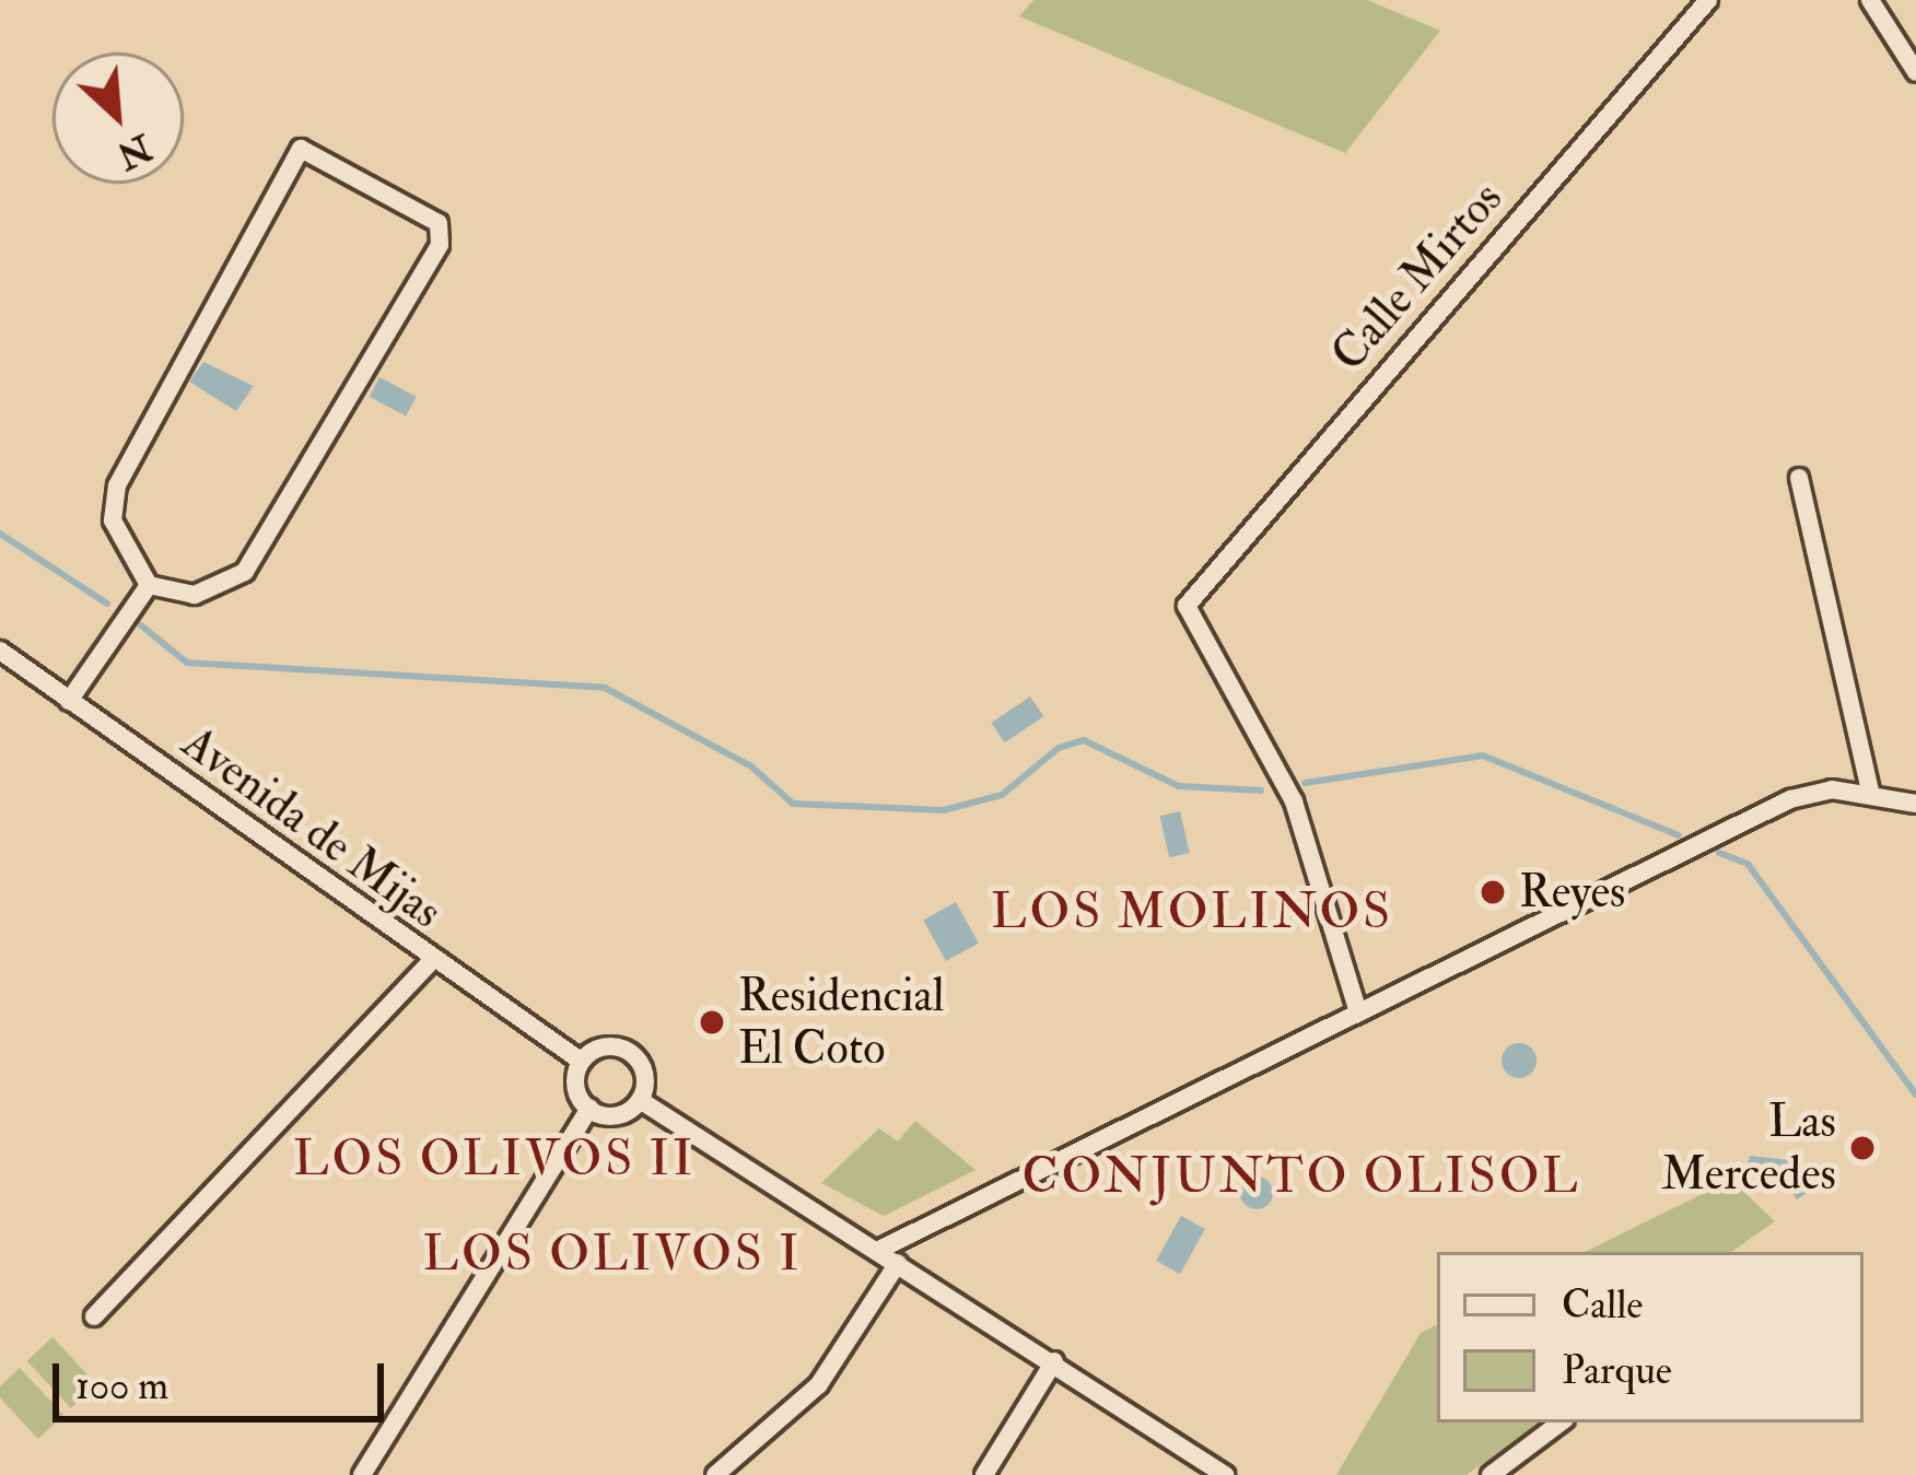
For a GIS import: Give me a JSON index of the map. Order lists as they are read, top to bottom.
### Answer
{
  "streets": {
    "street": ["Calle Mirtos", "Avenida de Mijas"]
  },
  "districts": [
    "LOS MOLINOS",
    "LOS OLIVOS II",
    "CONJUNTO OLISOL",
    "LOS OLIVOS I"
  ],
  "places": ["Reyes", "Residencial El Coto", "Las Mercedes"],
  "legend": ["Calle", "Parque"],
  "scale_bar": "100 m",
  "north": "bottom right"
}
